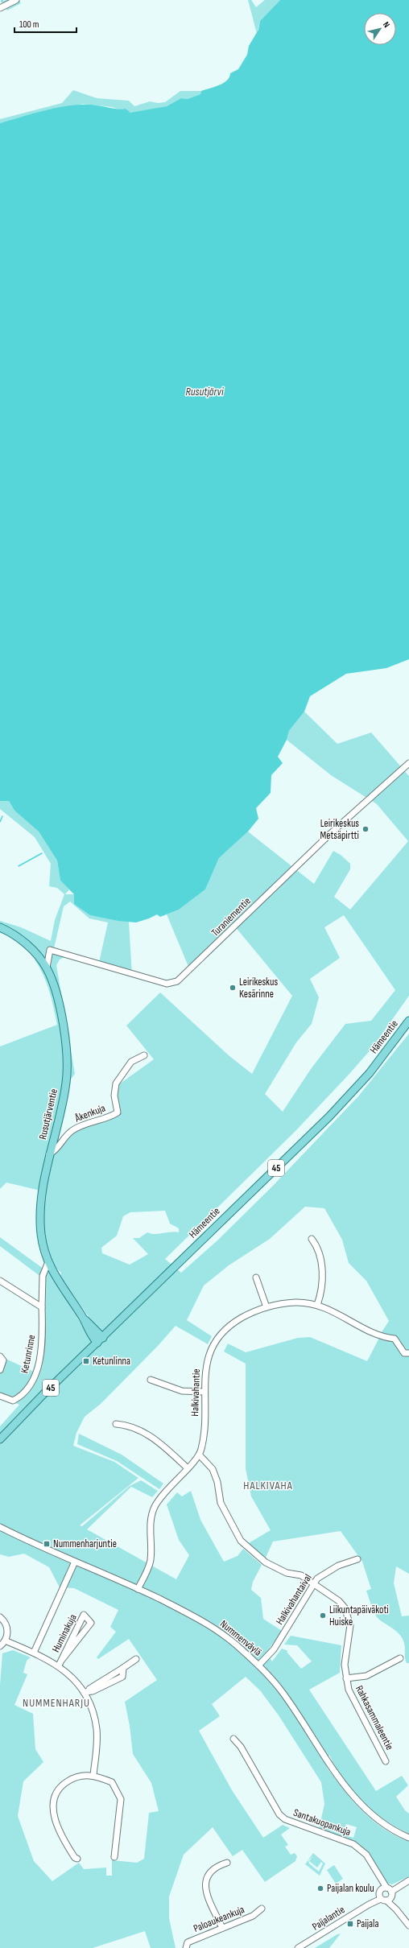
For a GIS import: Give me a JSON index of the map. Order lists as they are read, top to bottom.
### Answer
{
  "streets": {
    "main road": ["Hämeentie", "Rusutjärventie", "45"],
    "street": [
      "Turaniementie",
      "Åkenkuja",
      "Ketunrinne",
      "Halkivahantie",
      "Halkivahantaival",
      "Huminakuja",
      "Nummenväylä",
      "Rahkasammaleentie",
      "Santakuopankuja",
      "Paijalantie",
      "Paloaukeankuja"
    ]
  },
  "crossings": [
    ["Turaniementie", "Rusutjärventie"],
    ["Hämeentie", "Rusutjärventie"],
    ["Åkenkuja", "Rusutjärventie"],
    ["Halkivahantie", "Rahkasammaleentie"],
    ["Halkivahantaival", "Nummenväylä"],
    ["Halkivahantaival", "Rahkasammaleentie"],
    ["Santakuopankuja", "Paijalantie"]
  ],
  "districts": ["HALKIVAHA", "NUMMENHARJU"],
  "water": ["Rusutjärvi"],
  "places": {
    "other": [
      "Leirikeskus Metsäpirtti",
      "Leirikeskus Kesärinne",
      "Liikuntapäiväkoti Huiske",
      "Paijalan koulu"
    ],
    "transit": ["Ketunlinna", "Nummenharjuntie", "Paijala"]
  },
  "scale_bar": "100 m",
  "north": "top right"
}
